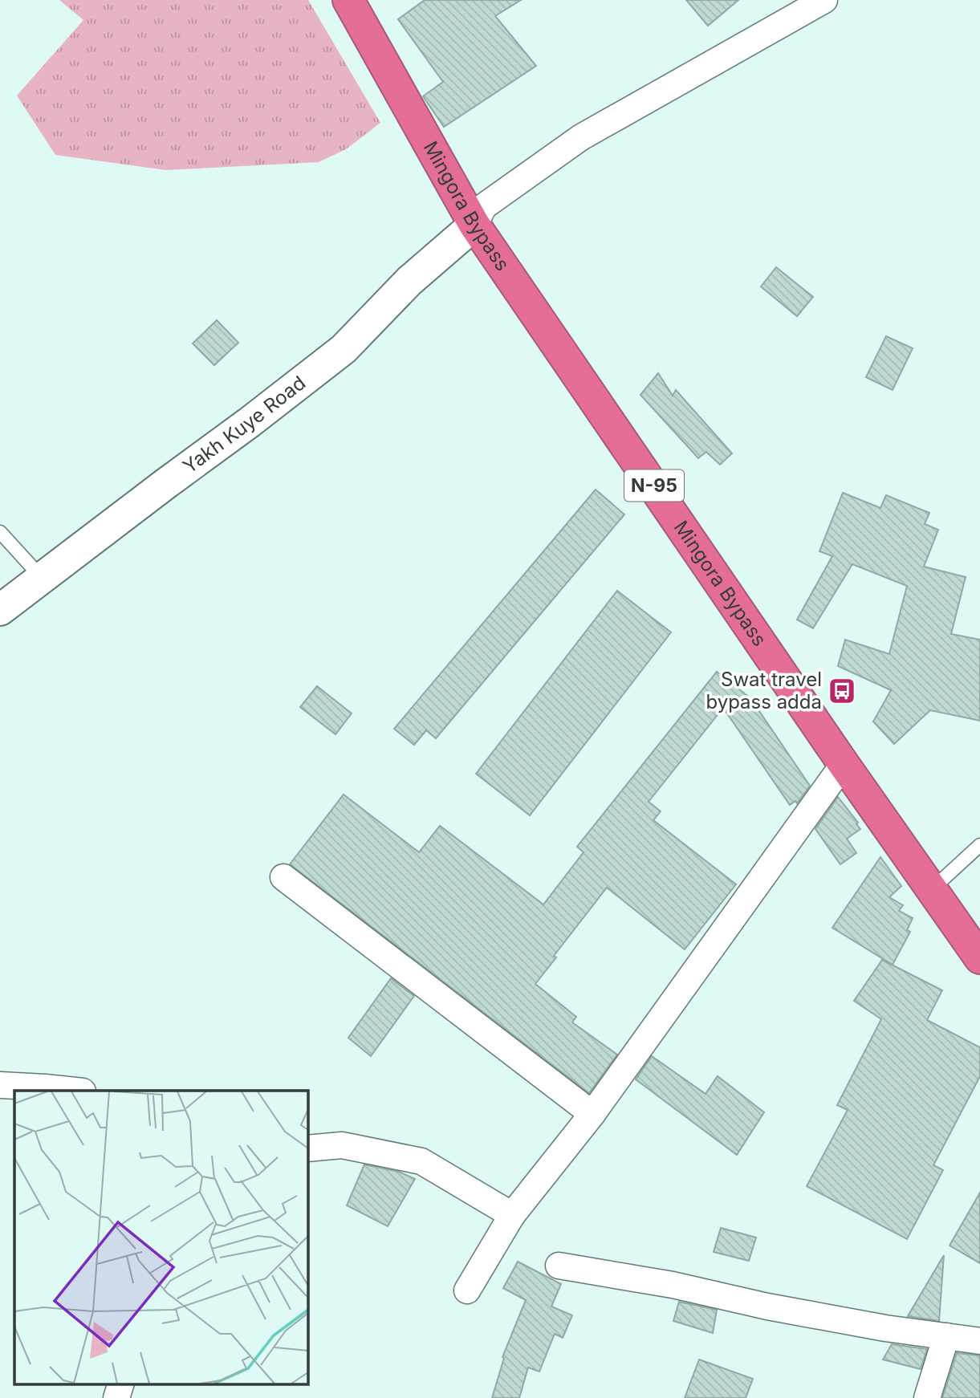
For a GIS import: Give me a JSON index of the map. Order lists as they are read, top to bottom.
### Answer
{
  "streets": {
    "highway": ["Mingora Bypass", "N-95"],
    "main road": ["Yakh Kuye Road"]
  },
  "crossings": [
    ["Mingora Bypass", "Yakh Kuye Road"]
  ],
  "places": {
    "bus stop": ["Swat travel bypass adda"]
  }
}
